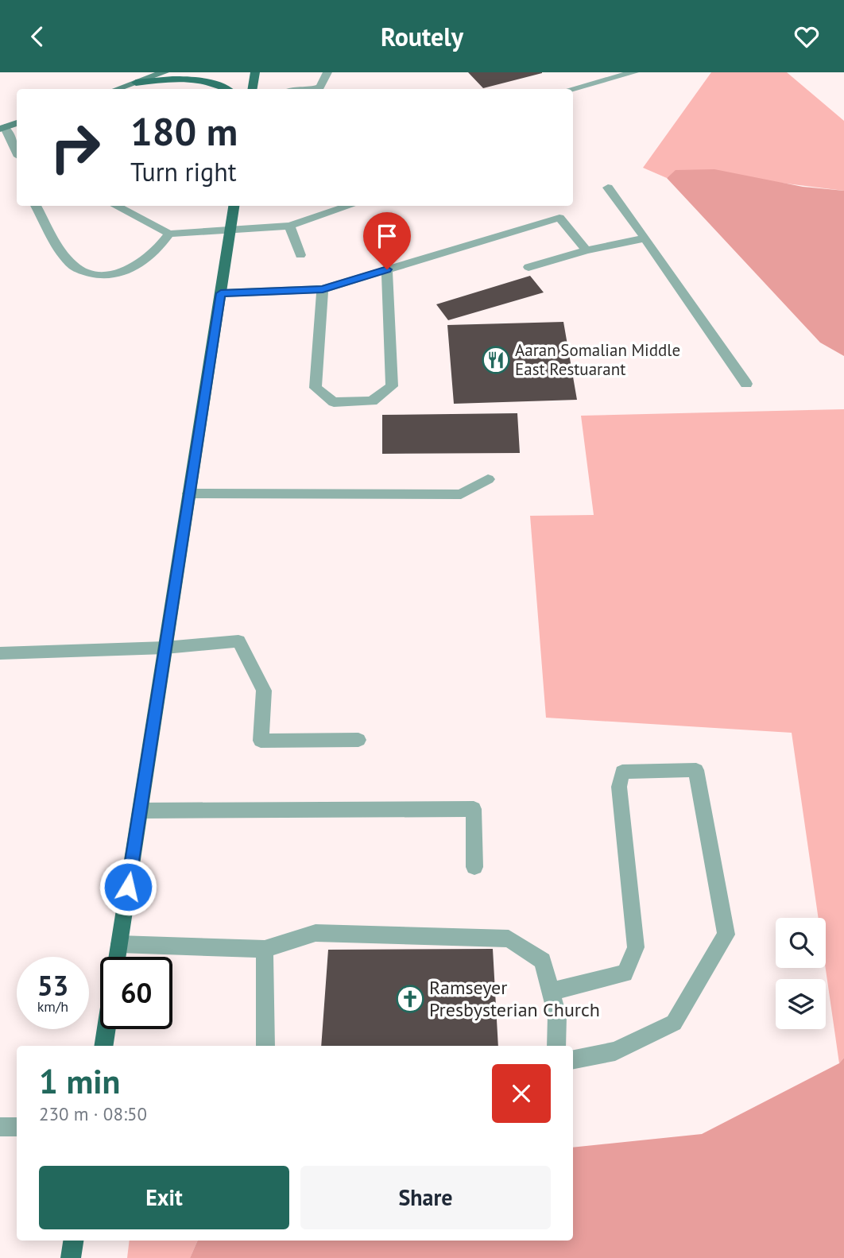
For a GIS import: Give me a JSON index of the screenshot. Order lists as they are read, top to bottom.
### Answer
{
  "places": {
    "restaurant": ["Aaran Somalian Middle East Restuarant"],
    "church": ["Ramseyer Presbysterian Church"]
  },
  "page": {
    "header": "Routely",
    "turn": ["180 m", "Turn right"],
    "speed": "53 km/h",
    "limit": "60",
    "heading": ["1 min", "230 m · 08:50"],
    "buttons": ["Exit", "Share"]
  }
}
